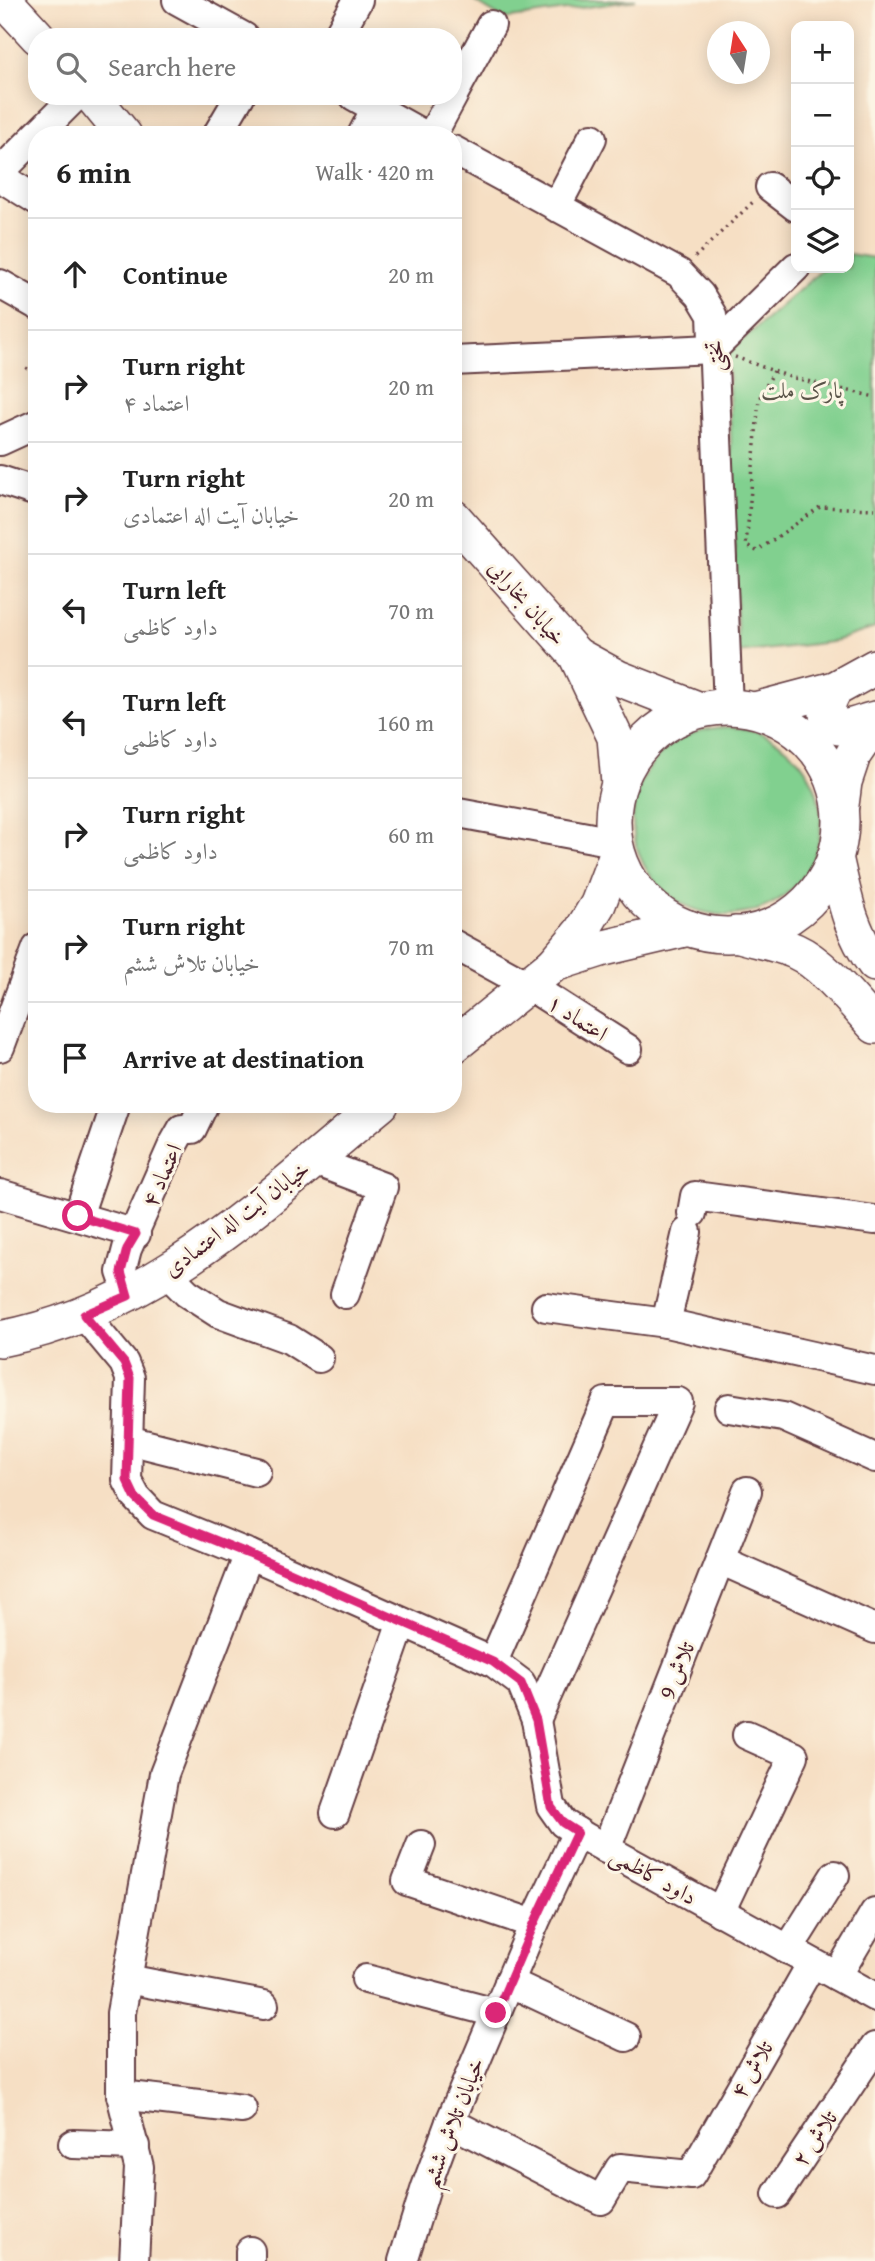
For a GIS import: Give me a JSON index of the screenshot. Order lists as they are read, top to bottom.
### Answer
{
  "streets": {
    "main road": ["خیابان بخارایی", "خیابان آیت اله اعتمادی"],
    "street": [
      "تختی",
      "اعتماد ۱",
      "اعتماد ۴",
      "تلاش 9",
      "داود کاظمی",
      "تلاش ۴",
      "خیابان تلاش ششم",
      "تلاش ۲"
    ]
  },
  "crossings": [
    ["تختی", "خیابان بخارایی"],
    ["اعتماد ۴", "خیابان آیت اله اعتمادی"],
    ["خیابان آیت اله اعتمادی", "داود کاظمی"],
    ["تلاش 9", "داود کاظمی"],
    ["داود کاظمی", "تلاش ۴"],
    ["داود کاظمی", "خیابان تلاش ششم"],
    ["تلاش ۴", "خیابان تلاش ششم"]
  ],
  "parks": ["پارک ملت"],
  "north": "top",
  "page": {
    "map_buttons": ["+", "−"],
    "search": "Search here",
    "heading": ["6 min", "Walk · 420 m"],
    "list": [
      ["Continue", "20 m"],
      ["Turn right", "اعتماد ۴", "20 m"],
      ["Turn right", "خیابان آیت اله اعتمادی", "20 m"],
      ["Turn left", "داود کاظمی", "70 m"],
      ["Turn left", "داود کاظمی", "160 m"],
      ["Turn right", "داود کاظمی", "60 m"],
      ["Turn right", "خیابان تلاش ششم", "70 m"],
      "Arrive at destination"
    ]
  }
}
